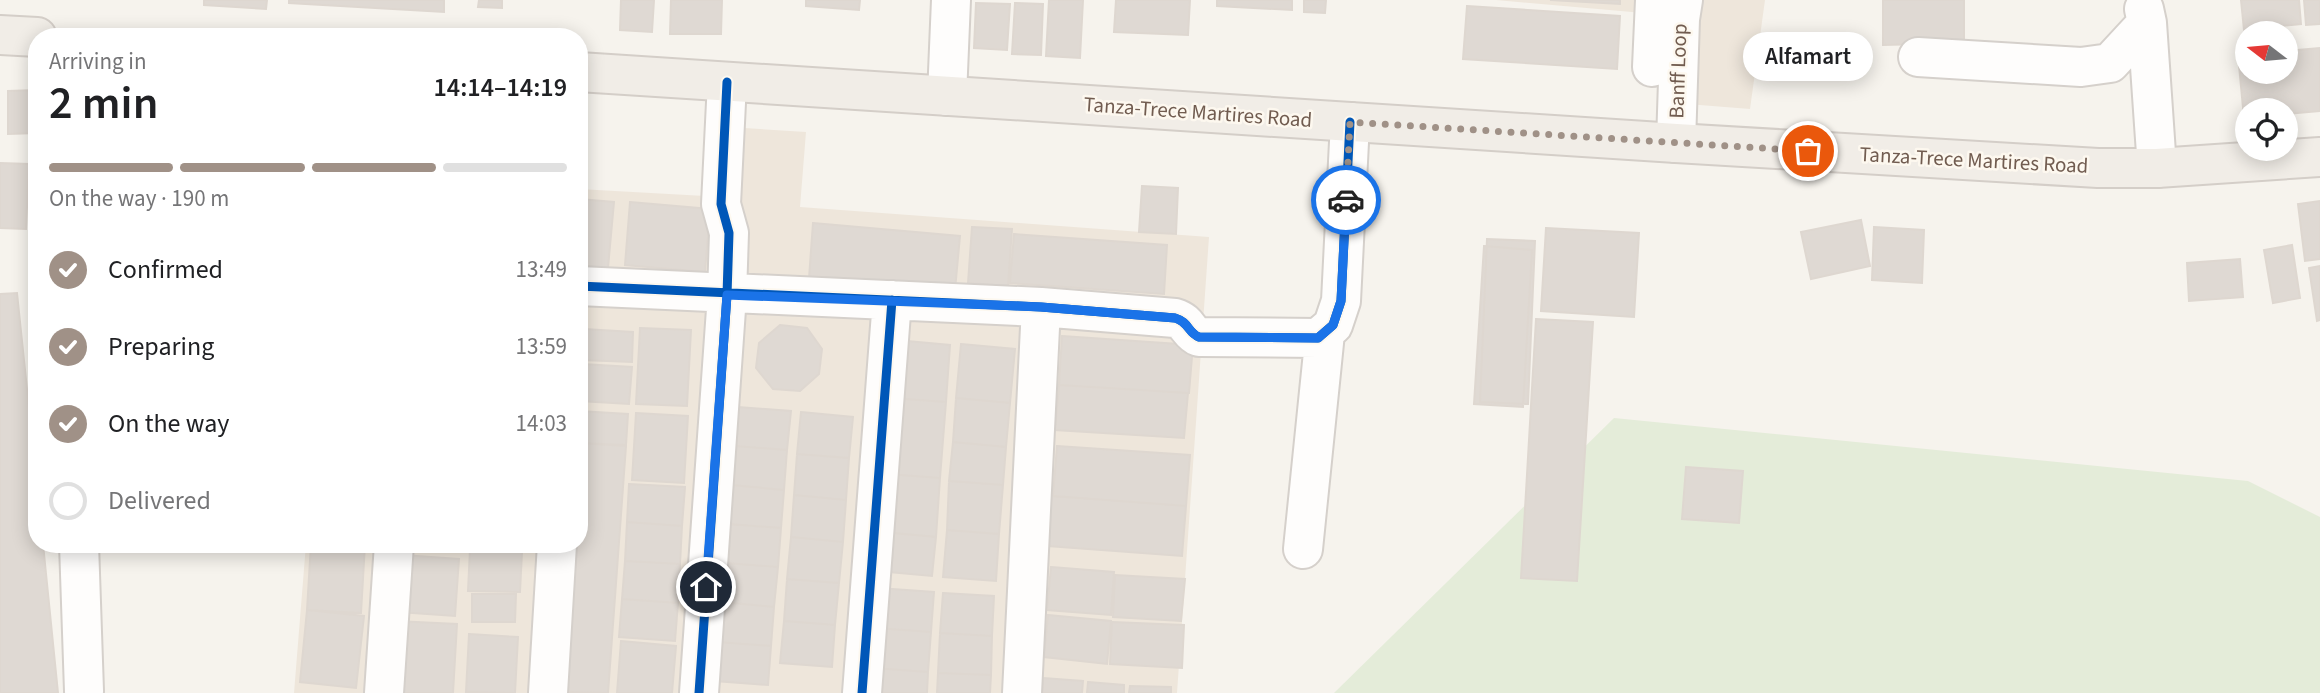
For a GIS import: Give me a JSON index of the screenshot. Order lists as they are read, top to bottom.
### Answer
{
  "streets": {
    "main road": ["Tanza-Trece Martires Road"],
    "street": ["Banff Loop"]
  },
  "crossings": [
    ["Banff Loop", "Tanza-Trece Martires Road"]
  ],
  "places": ["Alfamart"],
  "north": "left",
  "page": {
    "heading": ["2 min", "Arriving in", "14:14–14:19"],
    "bubble": "Alfamart",
    "bar": "On the way · 190 m",
    "list": [
      ["Confirmed", "13:49"],
      ["Preparing", "13:59"],
      ["On the way", "14:03"],
      "Delivered"
    ]
  }
}
